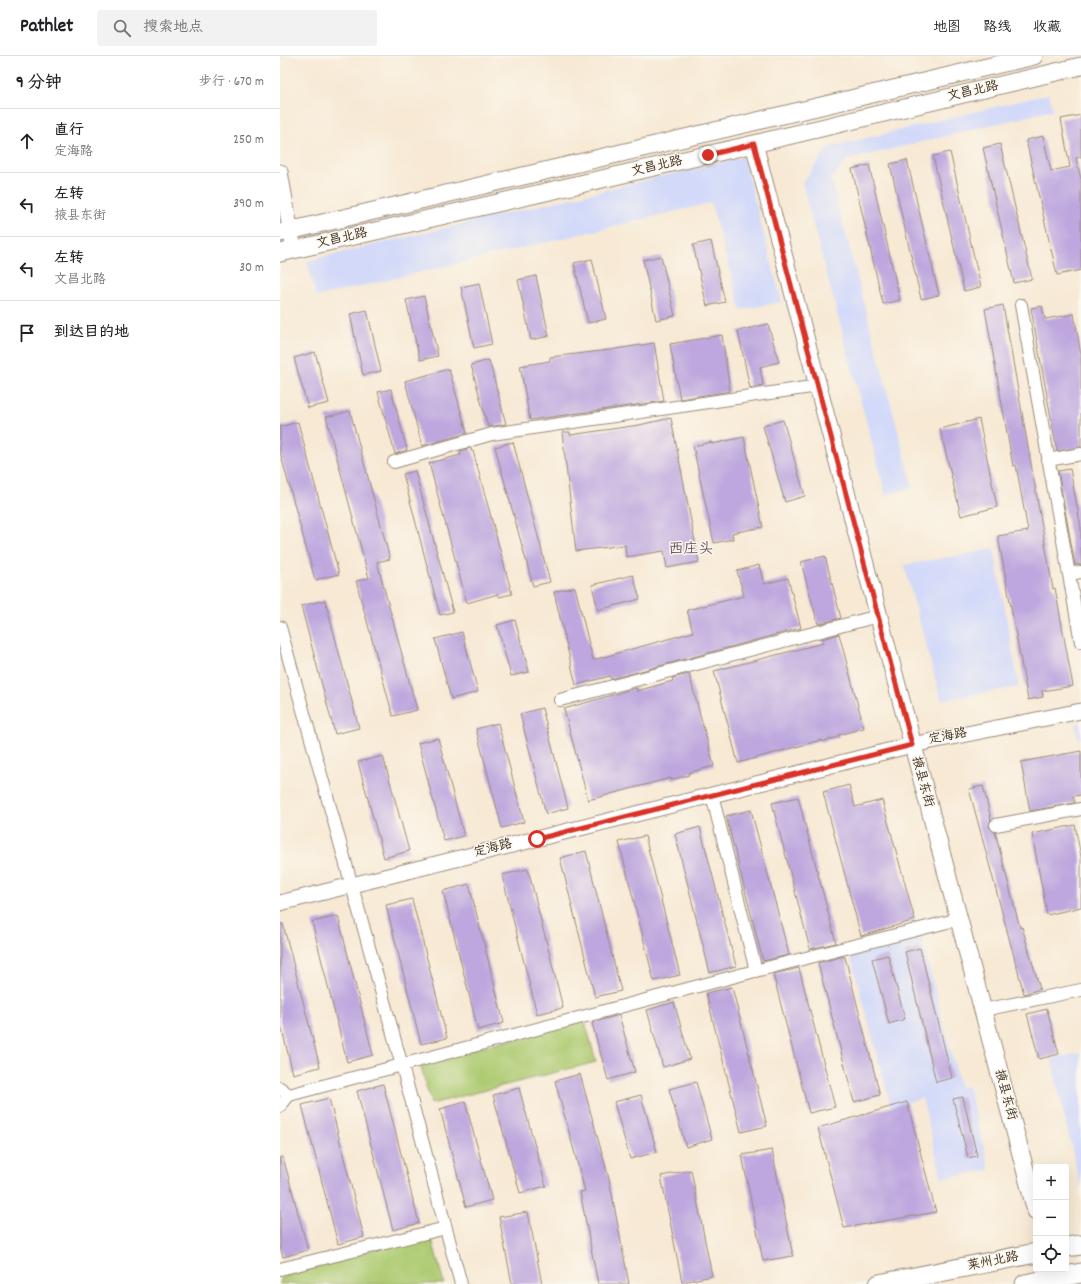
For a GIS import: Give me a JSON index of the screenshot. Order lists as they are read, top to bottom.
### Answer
{
  "streets": {
    "main road": ["文昌北路", "掖县东街", "莱州北路"],
    "street": ["定海路"]
  },
  "crossings": [
    ["文昌北路", "掖县东街"],
    ["定海路", "掖县东街"]
  ],
  "districts": ["西庄头"],
  "page": {
    "header": "Pathlet",
    "search": "搜索地点",
    "nav": ["地图", "路线", "收藏"],
    "heading": ["9 分钟", "步行 · 670 m"],
    "list": [
      ["直行", "定海路", "250 m"],
      ["左转", "掖县东街", "390 m"],
      ["左转", "文昌北路", "30 m"],
      "到达目的地"
    ],
    "map_buttons": ["+", "−"]
  }
}
